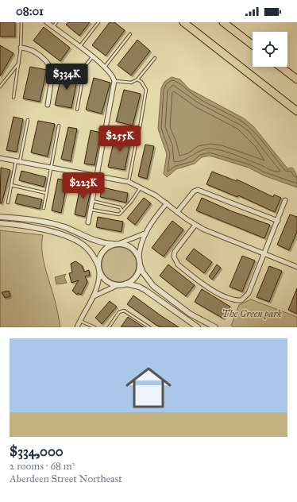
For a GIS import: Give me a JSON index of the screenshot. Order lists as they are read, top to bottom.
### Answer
{
  "parks": ["The Green park"],
  "page": {
    "status": "08:01",
    "price": ["$334K", "$255K", "$223K"],
    "list": [
      {
        "name": "$334,000",
        "note": "2 rooms · 68 m² · Aberdeen Street Northeast"
      }
    ]
  }
}
